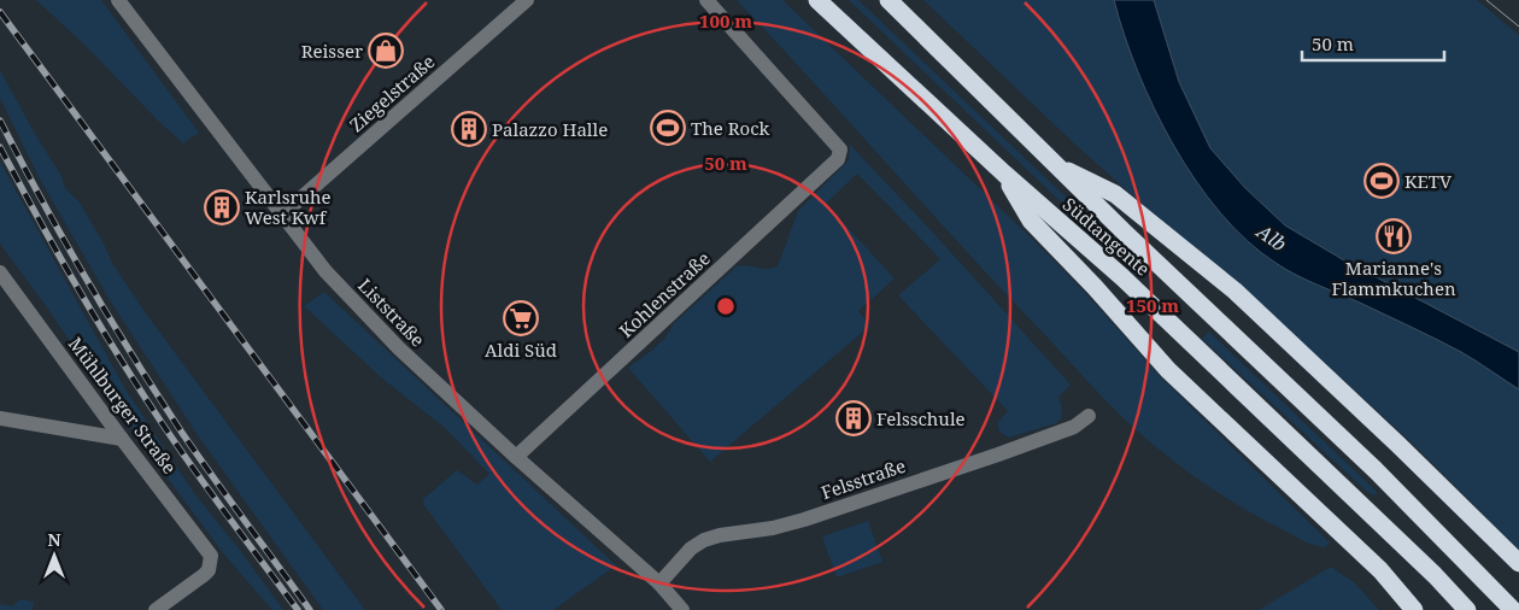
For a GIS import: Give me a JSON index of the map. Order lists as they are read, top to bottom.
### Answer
{
  "streets": {
    "highway": ["Südtangente"],
    "street": [
      "Ziegelstraße",
      "Kohlenstraße",
      "Liststraße",
      "Mühlburger Straße",
      "Felsstraße"
    ]
  },
  "crossings": [
    ["Ziegelstraße", "Liststraße"],
    ["Kohlenstraße", "Liststraße"],
    ["Liststraße", "Felsstraße"]
  ],
  "water": ["Alb"],
  "places": {
    "shop": ["Reisser"],
    "sports": ["The Rock", "KETV"],
    "building": ["Palazzo Halle", "Karlsruhe West Kwf", "Felsschule"],
    "restaurant": ["Marianne's Flammkuchen"],
    "supermarket": ["Aldi Süd"]
  },
  "scale_bar": "50 m",
  "north": "top",
  "rings": ["100 m", "50 m", "150 m"]
}
